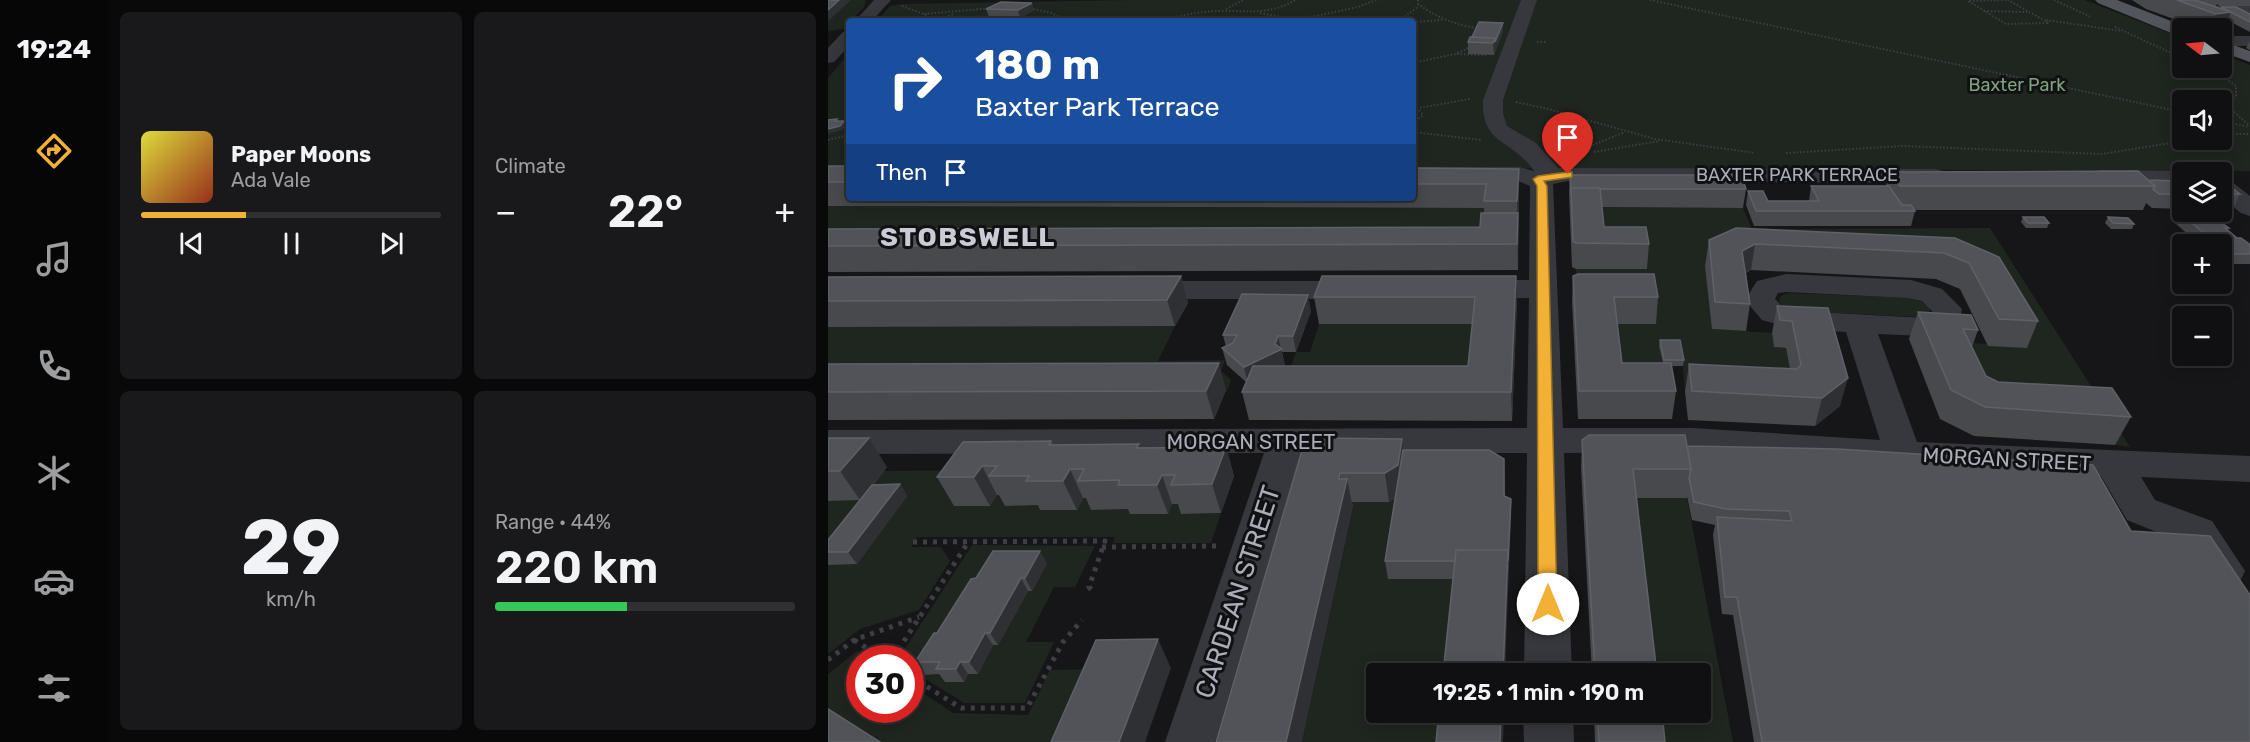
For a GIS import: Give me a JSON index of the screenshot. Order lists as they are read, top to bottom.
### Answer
{
  "streets": {
    "street": ["BAXTER PARK TERRACE", "MORGAN STREET", "CARDEAN STREET"]
  },
  "crossings": [
    ["MORGAN STREET", "CARDEAN STREET"]
  ],
  "districts": ["STOBSWELL"],
  "parks": ["Baxter Park"],
  "north": "left",
  "page": {
    "tabs": "19:24",
    "tile": [
      "Climate",
      ["29", "km/h"],
      ["Range · 44%", "220 km"]
    ],
    "map_buttons": ["+", "−"],
    "turn": ["180 m", "Baxter Park Terrace"],
    "song": ["Paper Moons", "Ada Vale"],
    "then": "Then",
    "heat": ["−", "22°", "+"],
    "limit": "30",
    "trip": "19:25 · 1 min · 190 m"
  }
}
